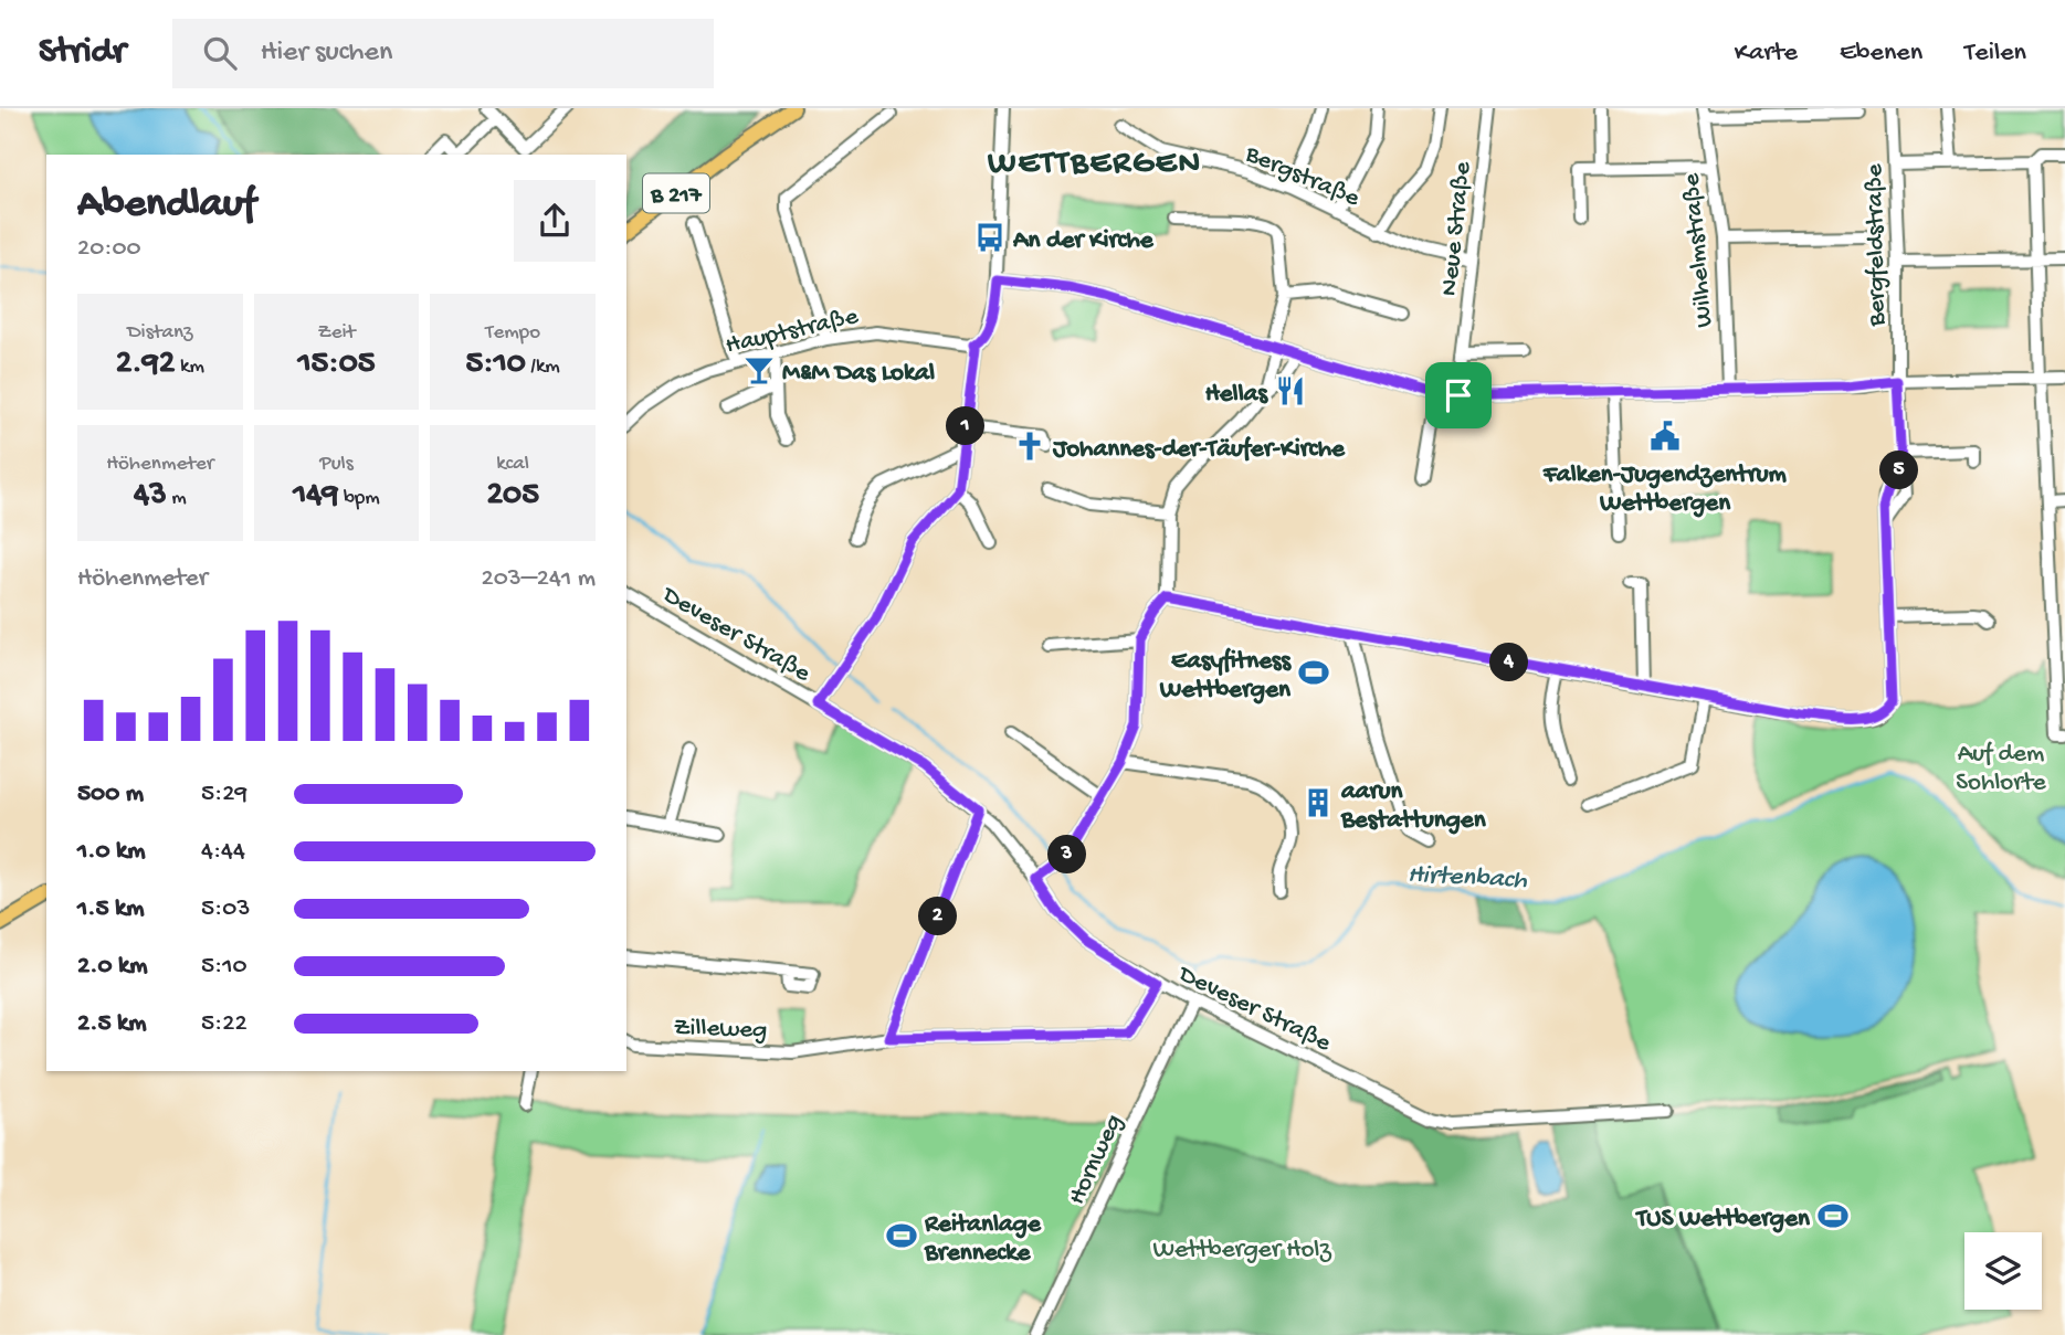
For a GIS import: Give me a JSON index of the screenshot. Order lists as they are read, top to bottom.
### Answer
{
  "streets": {
    "main road": ["B 217"],
    "street": [
      "Bergstraße",
      "Neue Straße",
      "Bergfeldstraße",
      "Wilhelmstraße",
      "Hauptstraße",
      "Deveser Straße",
      "Zilleweg",
      "Hornweg"
    ]
  },
  "crossings": [
    ["Bergstraße", "Neue Straße"],
    ["Deveser Straße", "Zilleweg"],
    ["Deveser Straße", "Hornweg"]
  ],
  "districts": ["WETTBERGEN"],
  "water": ["Hirtenbach"],
  "parks": ["Auf dem Sohlorte", "Wettberger Holz"],
  "places": {
    "bus stop": ["An der Kirche"],
    "bar": ["M&M Das Lokal"],
    "restaurant": ["Hellas"],
    "public building": ["Falken-Jugendzentrum Wettbergen"],
    "church": ["Johannes-der-Täufer-Kirche"],
    "sports": ["Easyfitness Wettbergen", "TUS Wettbergen", "Reitanlage Brennecke"],
    "building": ["aarun Bestattungen"]
  },
  "page": {
    "header": "Stridr",
    "search": "Hier suchen",
    "nav": ["Karte", "Ebenen", "Teilen"],
    "heading": ["Abendlauf", "20:00"],
    "stats": [
      ["Distanz", "2.92 km"],
      ["Zeit", "15:05"],
      ["Tempo", "5:10 /km"],
      ["Höhenmeter", "43 m"],
      ["Puls", "149 bpm"],
      ["kcal", "205"]
    ],
    "pins": [
      "1",
      "5",
      "4",
      "3",
      "2"
    ],
    "chart": ["Höhenmeter", "203–241 m"],
    "list": [
      {
        "name": "500 m",
        "note": "5:29"
      },
      {
        "name": "1.0 km",
        "note": "4:44"
      },
      {
        "name": "1.5 km",
        "note": "5:03"
      },
      {
        "name": "2.0 km",
        "note": "5:10"
      },
      {
        "name": "2.5 km",
        "note": "5:22"
      }
    ]
  }
}
